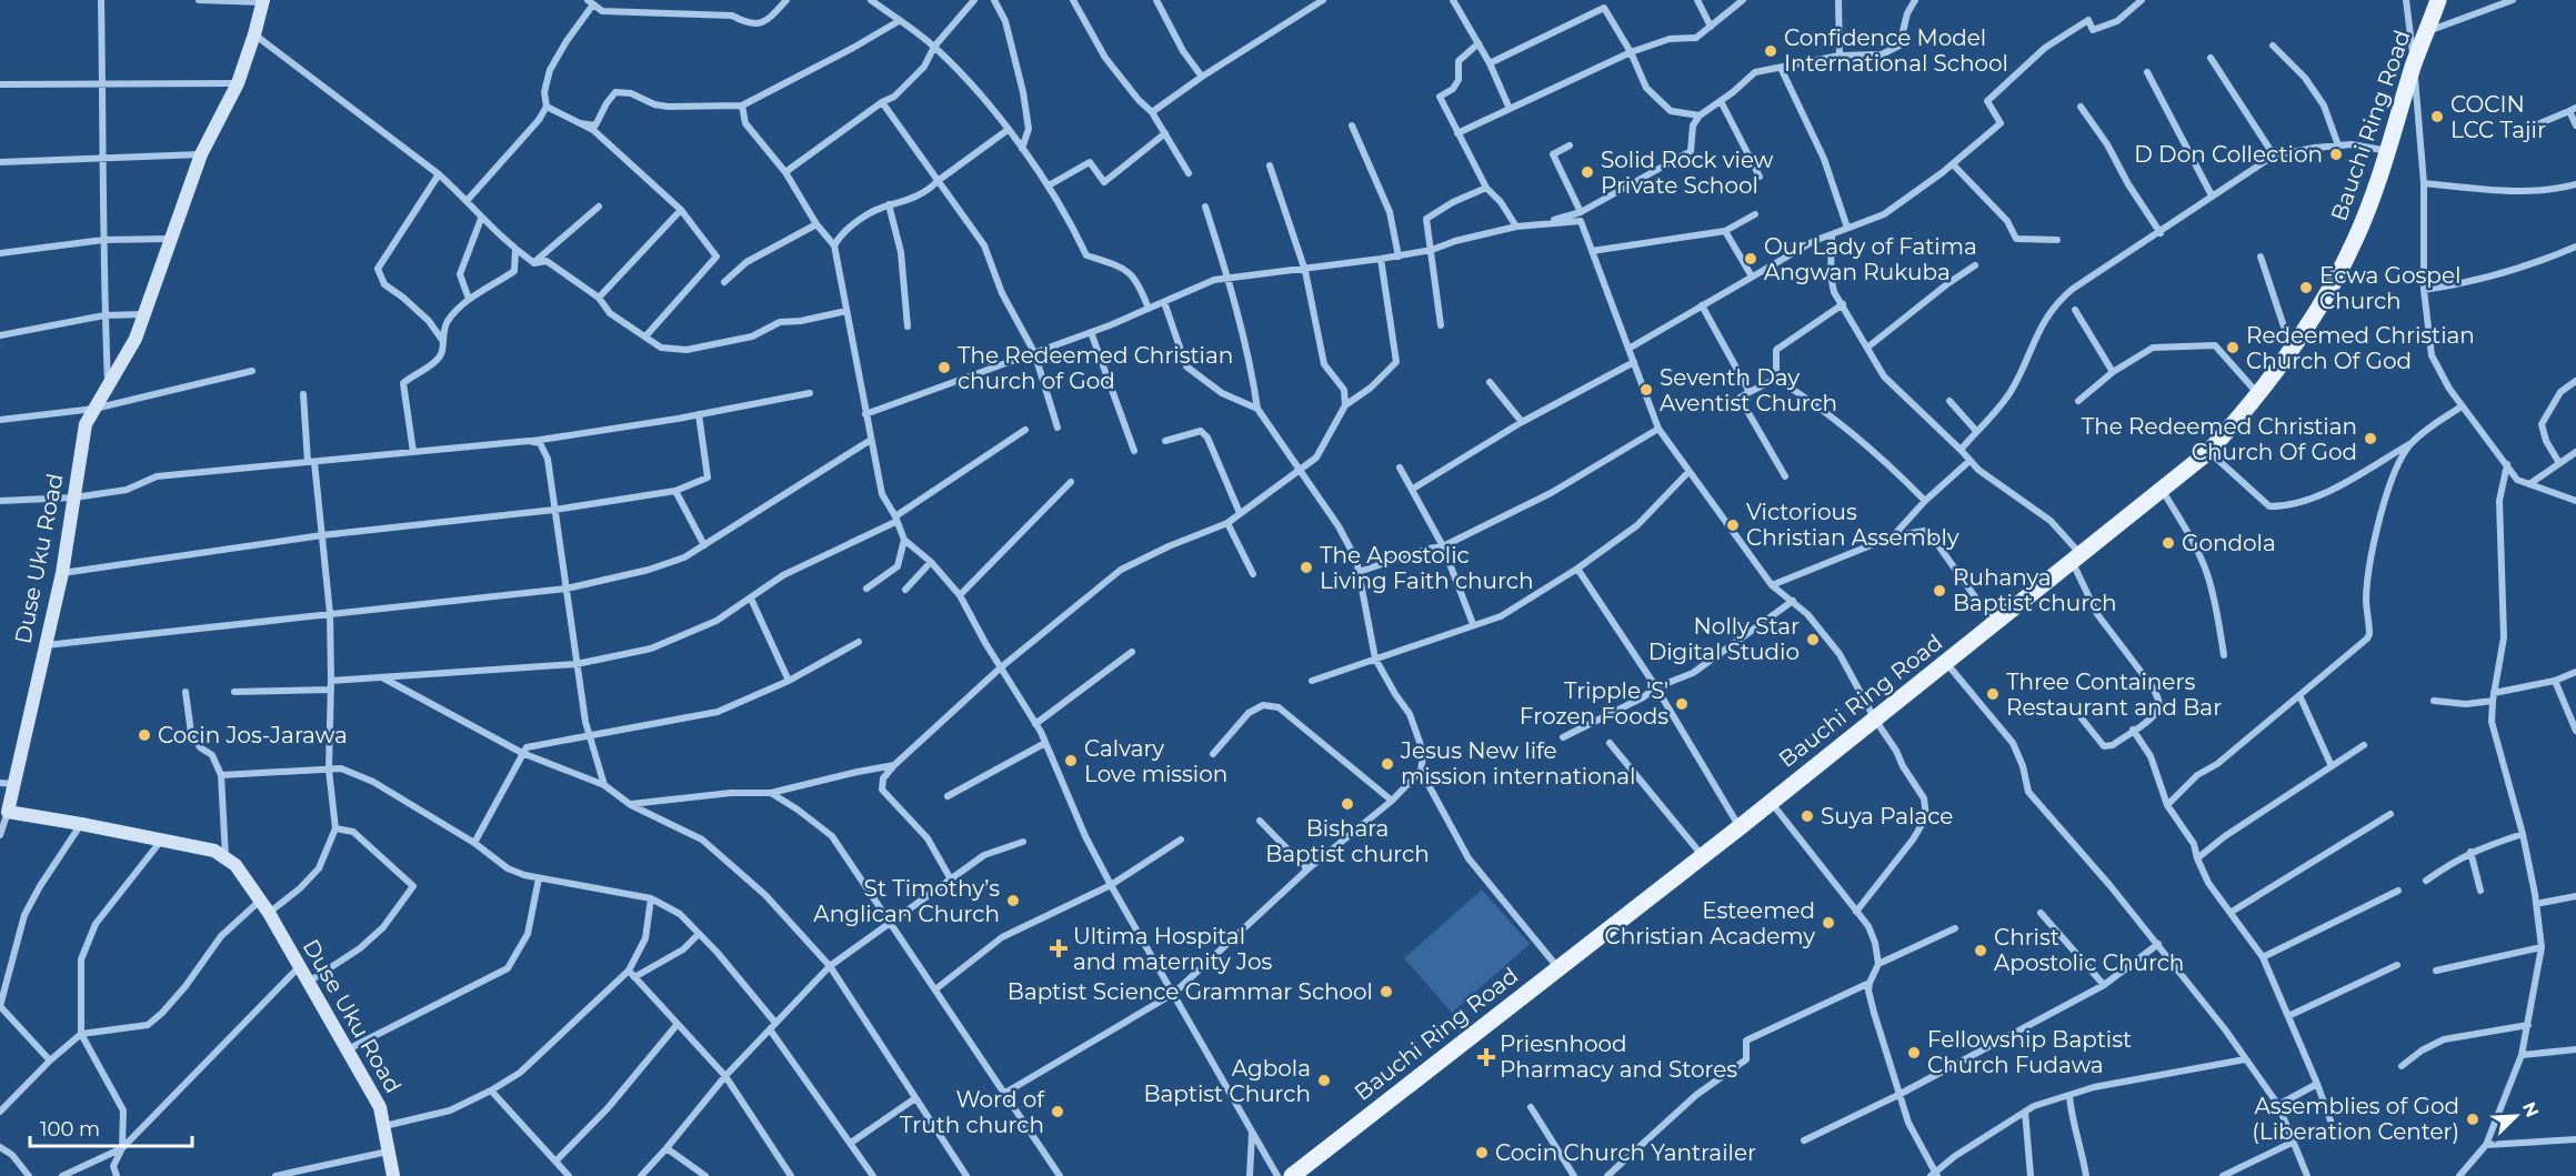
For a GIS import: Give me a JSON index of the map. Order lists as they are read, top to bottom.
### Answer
{
  "streets": {
    "main road": ["Bauchi Ring Road"],
    "street": ["Duse Uku Road"]
  },
  "places": {
    "other": [
      "Confidence Model International School",
      "COCIN LCC Tajir",
      "D Don Collection",
      "Solid Rock view Private School",
      "Our Lady of Fatima Angwan Rukuba",
      "Ecwa Gospel Church",
      "Redeemed Christian Church Of God",
      "The Redeemed Christian church of God",
      "Seventh Day Aventist Church",
      "The Redeemed Christian Church Of God",
      "Victorious Christian Assembly",
      "Gondola",
      "The Apostolic Living Faith church",
      "Ruhanya Baptist church",
      "Nolly Star Digital Studio",
      "Three Containers Restaurant and Bar",
      "Tripple 'S' Frozen Foods",
      "Cocin Jos-Jarawa",
      "Calvary Love mission",
      "Jesus New life mission international",
      "Bishara Baptist church",
      "Suya Palace",
      "St Timothy’s Anglican Church",
      "Esteemed Christian Academy",
      "Christ Apostolic Church",
      "Baptist Science Grammar School",
      "Fellowship Baptist Church Fudawa",
      "Agbola Baptist Church",
      "Word of Truth church",
      "Assemblies of God (Liberation Center)",
      "Cocin Church Yantrailer"
    ],
    "health": ["Ultima Hospital and maternity Jos", "Priesnhood Pharmacy and Stores"]
  },
  "scale_bar": "100 m",
  "north": "top right"
}
